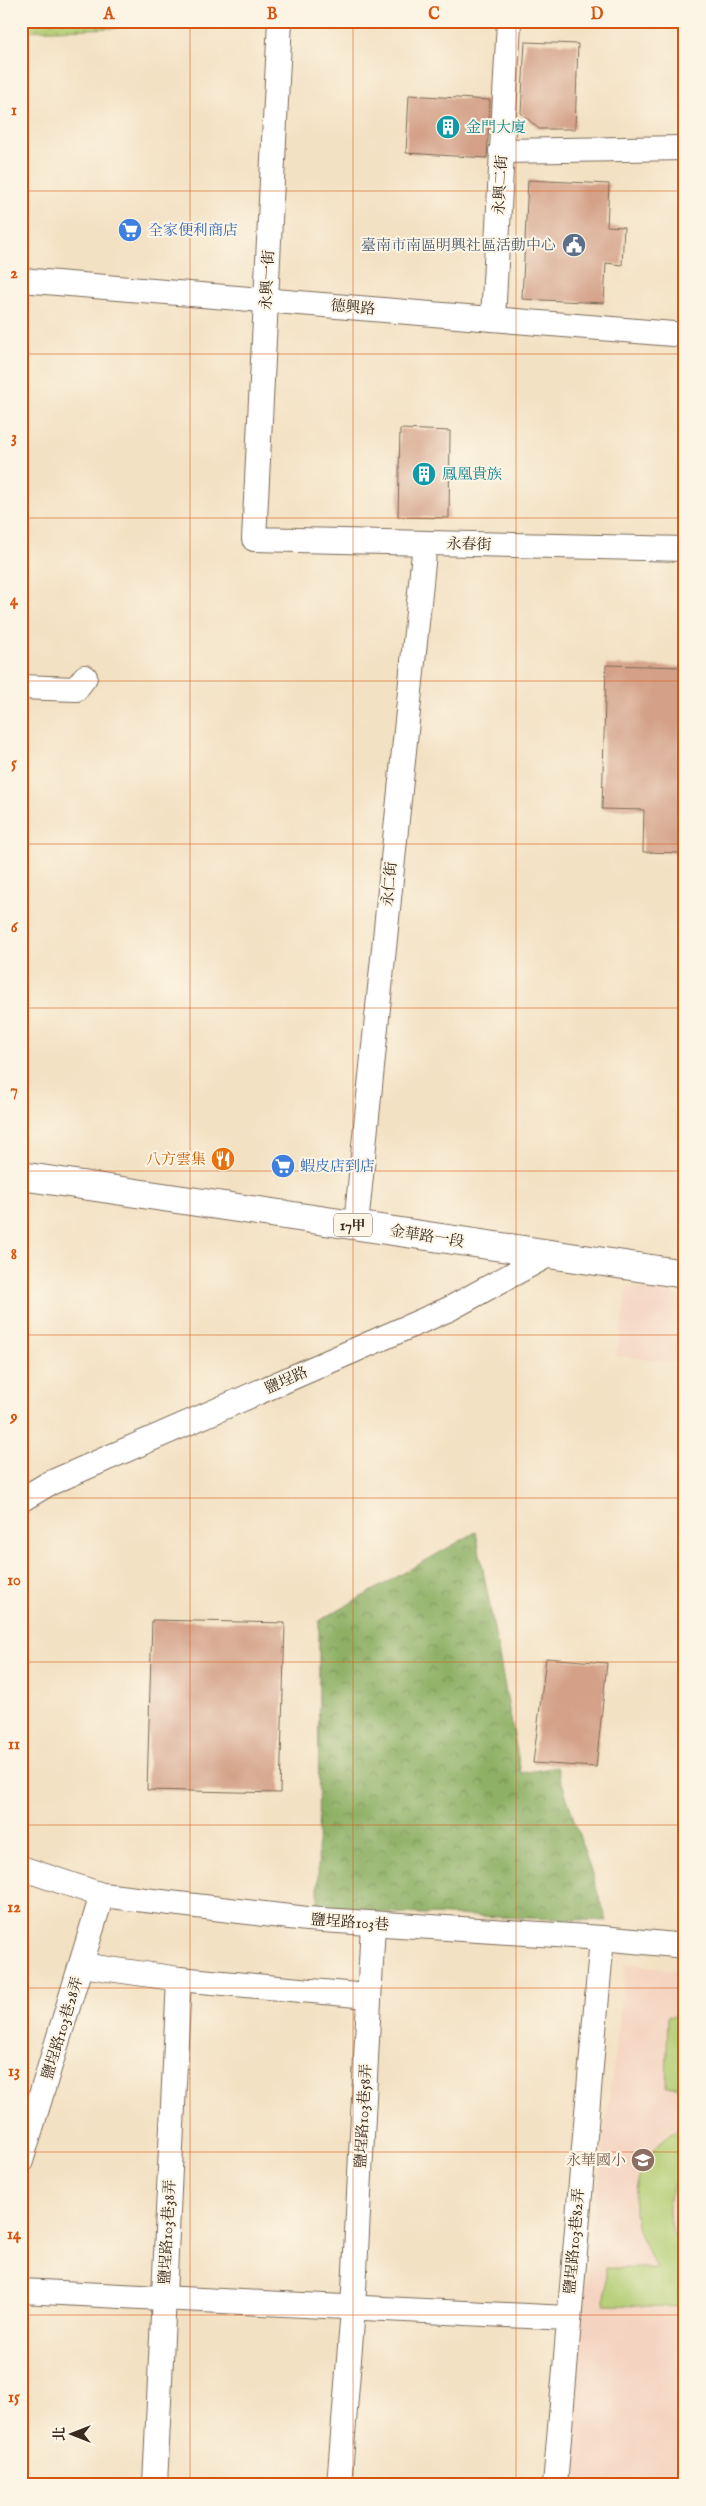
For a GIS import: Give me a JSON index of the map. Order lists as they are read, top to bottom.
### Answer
{
  "streets": {
    "main road": ["17甲", "金華路一段"],
    "street": [
      "永興二街",
      "永興一街",
      "德興路",
      "永春街",
      "永仁街",
      "鹽埕路",
      "鹽埕路103巷",
      "鹽埕路103巷28弄",
      "鹽埕路103巷58弄",
      "鹽埕路103巷38弄",
      "鹽埕路103巷82弄"
    ]
  },
  "crossings": [
    ["永興二街", "德興路"],
    ["永興一街", "德興路"],
    ["永興一街", "永春街"],
    ["永春街", "永仁街"],
    ["永仁街", "金華路一段"],
    ["金華路一段", "鹽埕路"],
    ["鹽埕路103巷", "鹽埕路103巷28弄"],
    ["鹽埕路103巷", "鹽埕路103巷58弄"],
    ["鹽埕路103巷", "鹽埕路103巷82弄"]
  ],
  "places": {
    "building": ["金門大廈", "鳳凰貴族"],
    "supermarket": ["全家便利商店", "蝦皮店到店"],
    "public building": ["臺南市南區明興社區活動中心"],
    "restaurant": ["八方雲集"],
    "school or university": ["永華國小"]
  },
  "north": "left",
  "grid": {
    "columns": [
      "A",
      "B",
      "C",
      "D"
    ],
    "rows": [
      "1",
      "2",
      "3",
      "4",
      "5",
      "6",
      "7",
      "8",
      "9",
      "10",
      "11",
      "12",
      "13",
      "14",
      "15"
    ]
  }
}
